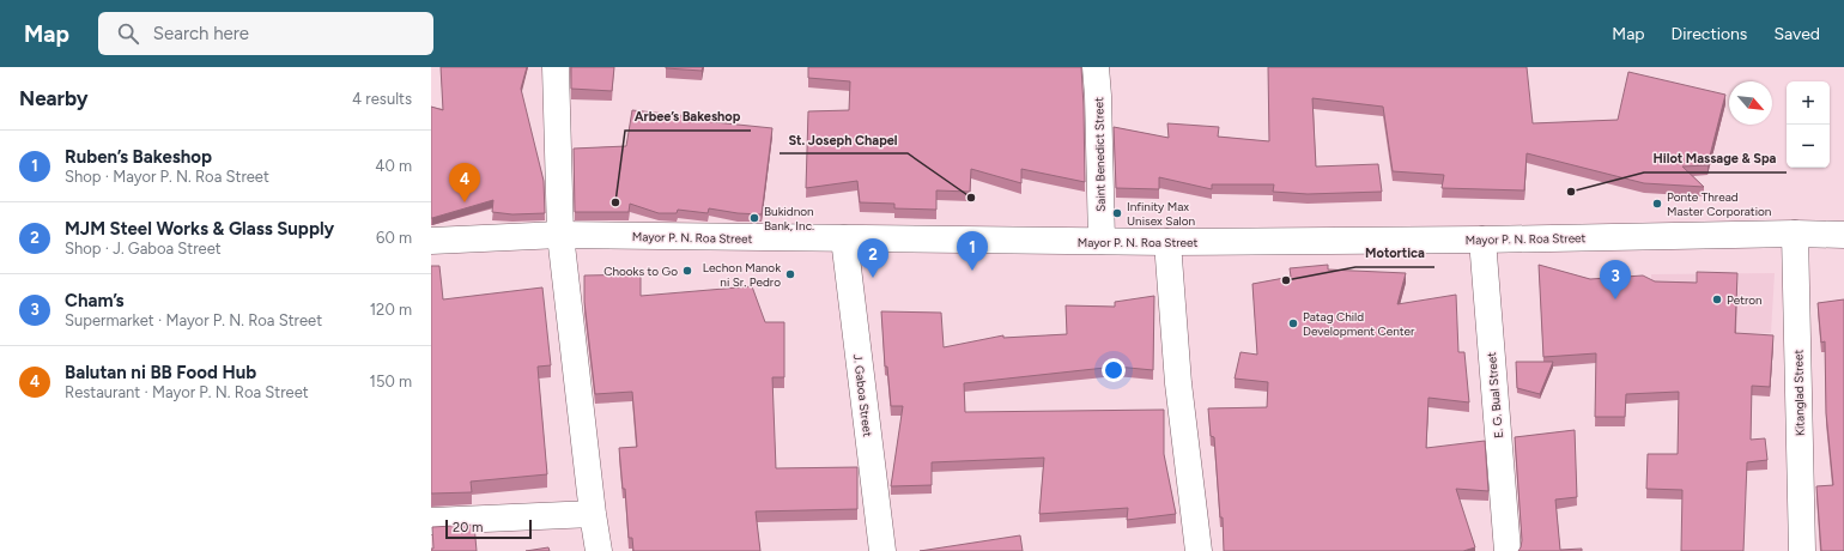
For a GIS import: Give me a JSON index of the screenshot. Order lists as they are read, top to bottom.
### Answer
{
  "streets": {
    "street": [
      "Saint Benedict Street",
      "Mayor P. N. Roa Street",
      "Kitanglad Street",
      "J. Gaboa Street",
      "E. G. Bual Street"
    ]
  },
  "crossings": [
    ["Saint Benedict Street", "Mayor P. N. Roa Street"],
    ["Mayor P. N. Roa Street", "Kitanglad Street"],
    ["Mayor P. N. Roa Street", "J. Gaboa Street"],
    ["Mayor P. N. Roa Street", "E. G. Bual Street"]
  ],
  "places": [
    "Hilot Massage & Spa",
    "St. Joseph Chapel",
    "Arbee’s Bakeshop",
    "Ponte Thread Master Corporation",
    "Infinity Max Unisex Salon",
    "Bukidnon Bank, Inc.",
    "Chooks to Go",
    "Lechon Manok ni Sr. Pedro",
    "Motortica",
    "Petron",
    "Patag Child Development Center"
  ],
  "scale_bar": "20 m",
  "north": "bottom right",
  "page": {
    "header": "Map",
    "search": "Search here",
    "nav": ["Map", "Directions", "Saved"],
    "heading": ["Nearby", "4 results"],
    "map_buttons": ["+", "−"],
    "list": [
      {
        "mark": "1",
        "name": "Ruben’s Bakeshop",
        "note": "Shop · Mayor P. N. Roa Street",
        "value": "40 m"
      },
      {
        "mark": "2",
        "name": "MJM Steel Works & Glass Supply",
        "note": "Shop · J. Gaboa Street",
        "value": "60 m"
      },
      {
        "mark": "3",
        "name": "Cham’s",
        "note": "Supermarket · Mayor P. N. Roa Street",
        "value": "120 m"
      },
      {
        "mark": "4",
        "name": "Balutan ni BB Food Hub",
        "note": "Restaurant · Mayor P. N. Roa Street",
        "value": "150 m"
      }
    ],
    "pins": [
      "4",
      "1",
      "2",
      "3"
    ],
    "scale": "20 m"
  }
}
